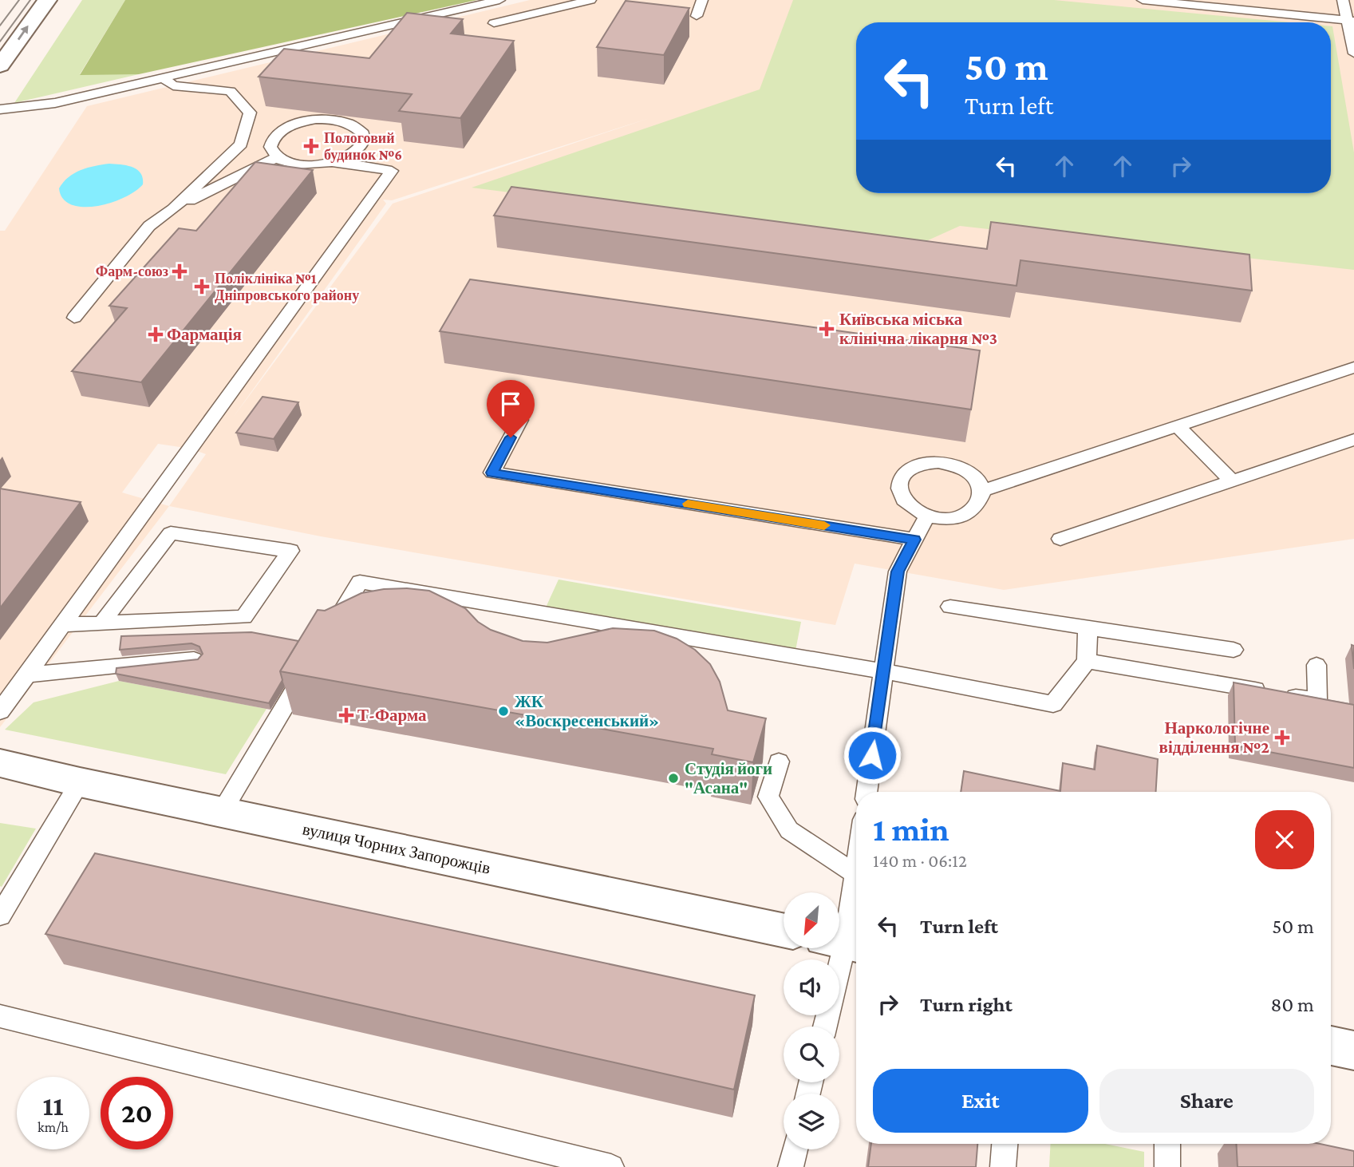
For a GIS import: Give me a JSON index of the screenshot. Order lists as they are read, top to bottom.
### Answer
{
  "streets": {
    "street": ["вулиця Чорних Запорожців"]
  },
  "places": {
    "health": [
      "Пологовий будинок №6",
      "Фарм-союз",
      "Поліклініка №1 Дніпровського району",
      "Київська міська клінічна лікарня №3",
      "Фармація",
      "Т-Фарма",
      "Наркологічне відділення №2"
    ],
    "other": ["ЖК «Воскресенський»", "Студія йоги \"Асана\""]
  },
  "north": "bottom left",
  "page": {
    "turn": ["50 m", "Turn left"],
    "heading": ["1 min", "140 m · 06:12"],
    "list": [
      {
        "name": "Turn left",
        "value": "50 m"
      },
      {
        "name": "Turn right",
        "value": "80 m"
      }
    ],
    "buttons": ["Exit", "Share"],
    "speed": "11 km/h",
    "limit": "20"
  }
}
